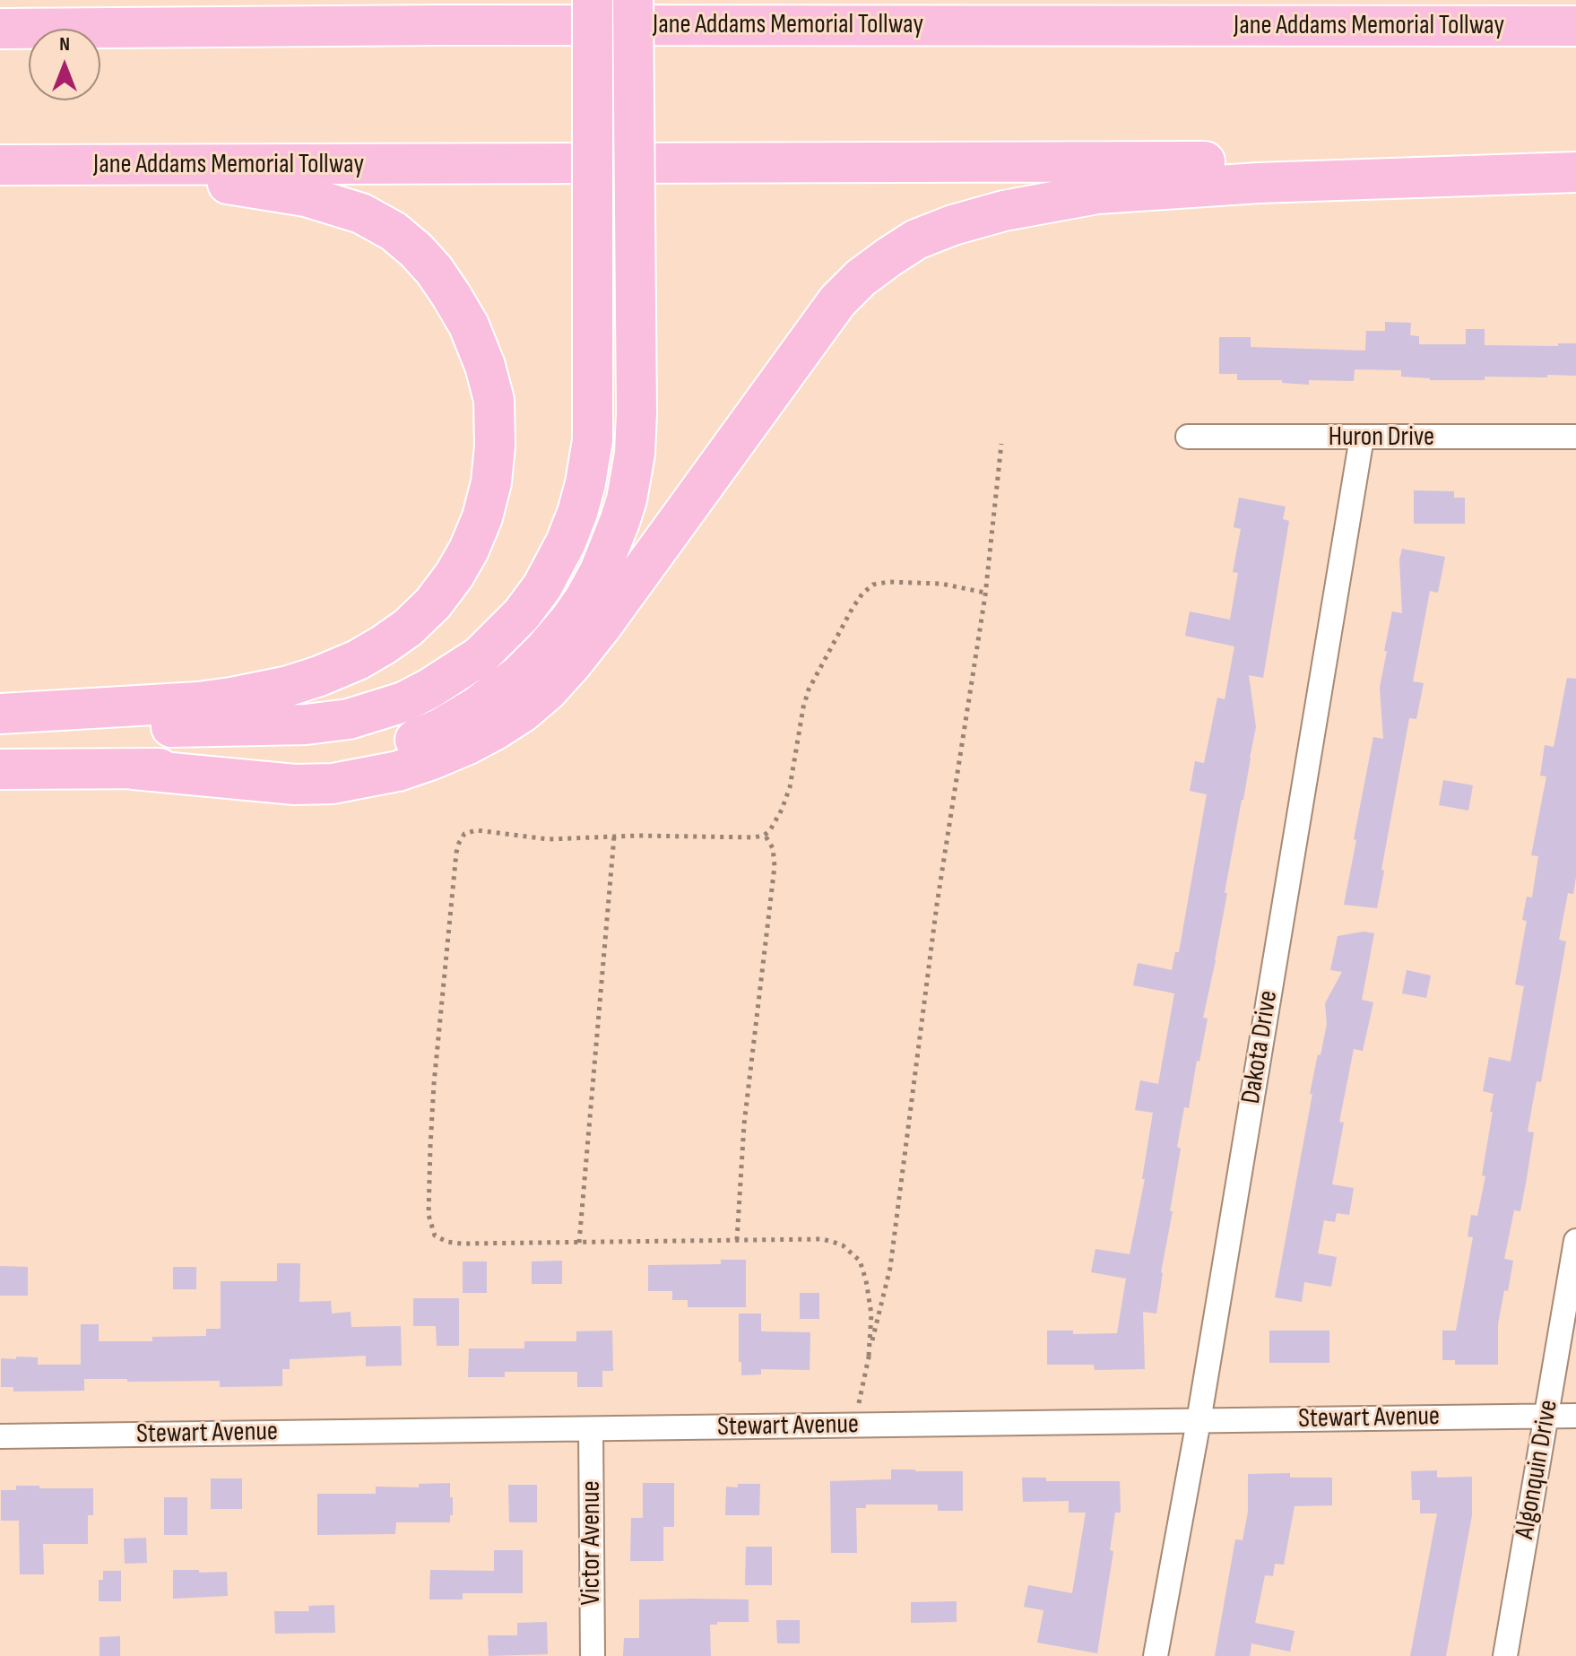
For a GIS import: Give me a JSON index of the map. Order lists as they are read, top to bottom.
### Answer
{
  "streets": {
    "highway": ["Jane Addams Memorial Tollway"],
    "street": [
      "Huron Drive",
      "Dakota Drive",
      "Stewart Avenue",
      "Algonquin Drive",
      "Victor Avenue"
    ]
  },
  "crossings": [
    ["Huron Drive", "Dakota Drive"],
    ["Dakota Drive", "Stewart Avenue"],
    ["Stewart Avenue", "Algonquin Drive"],
    ["Stewart Avenue", "Victor Avenue"]
  ],
  "north": "top"
}
